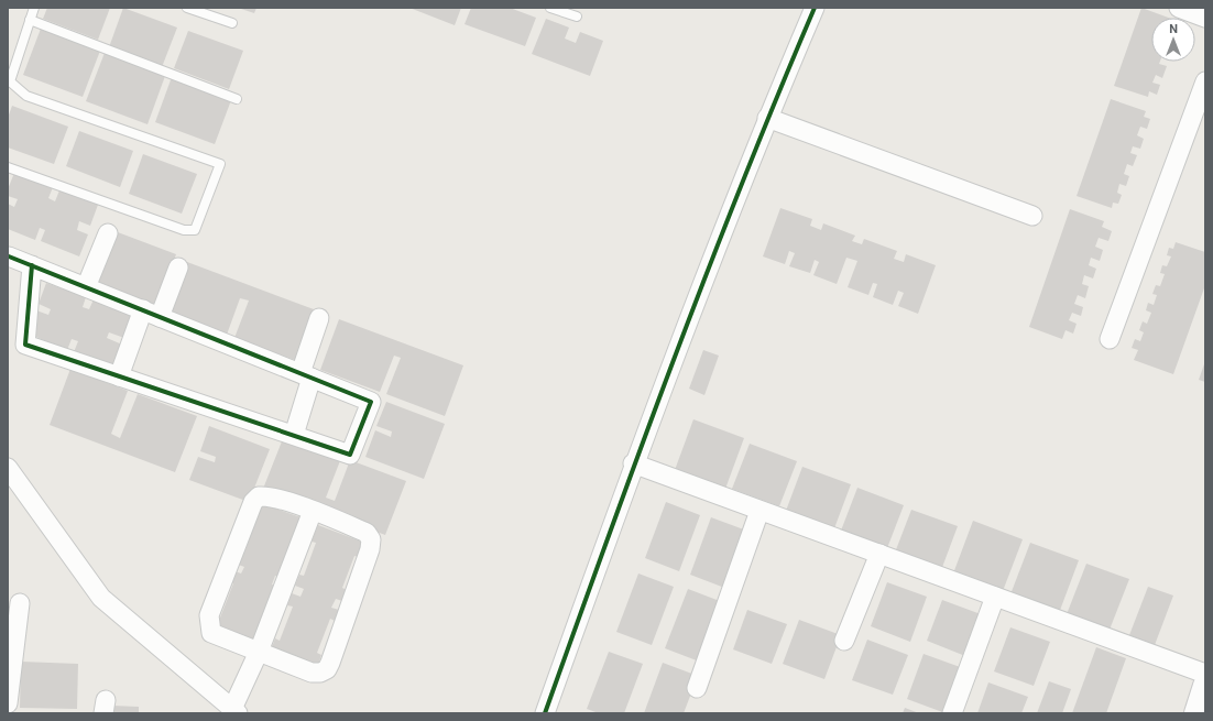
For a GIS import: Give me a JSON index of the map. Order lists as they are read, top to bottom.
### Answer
{
  "north": "top"
}
